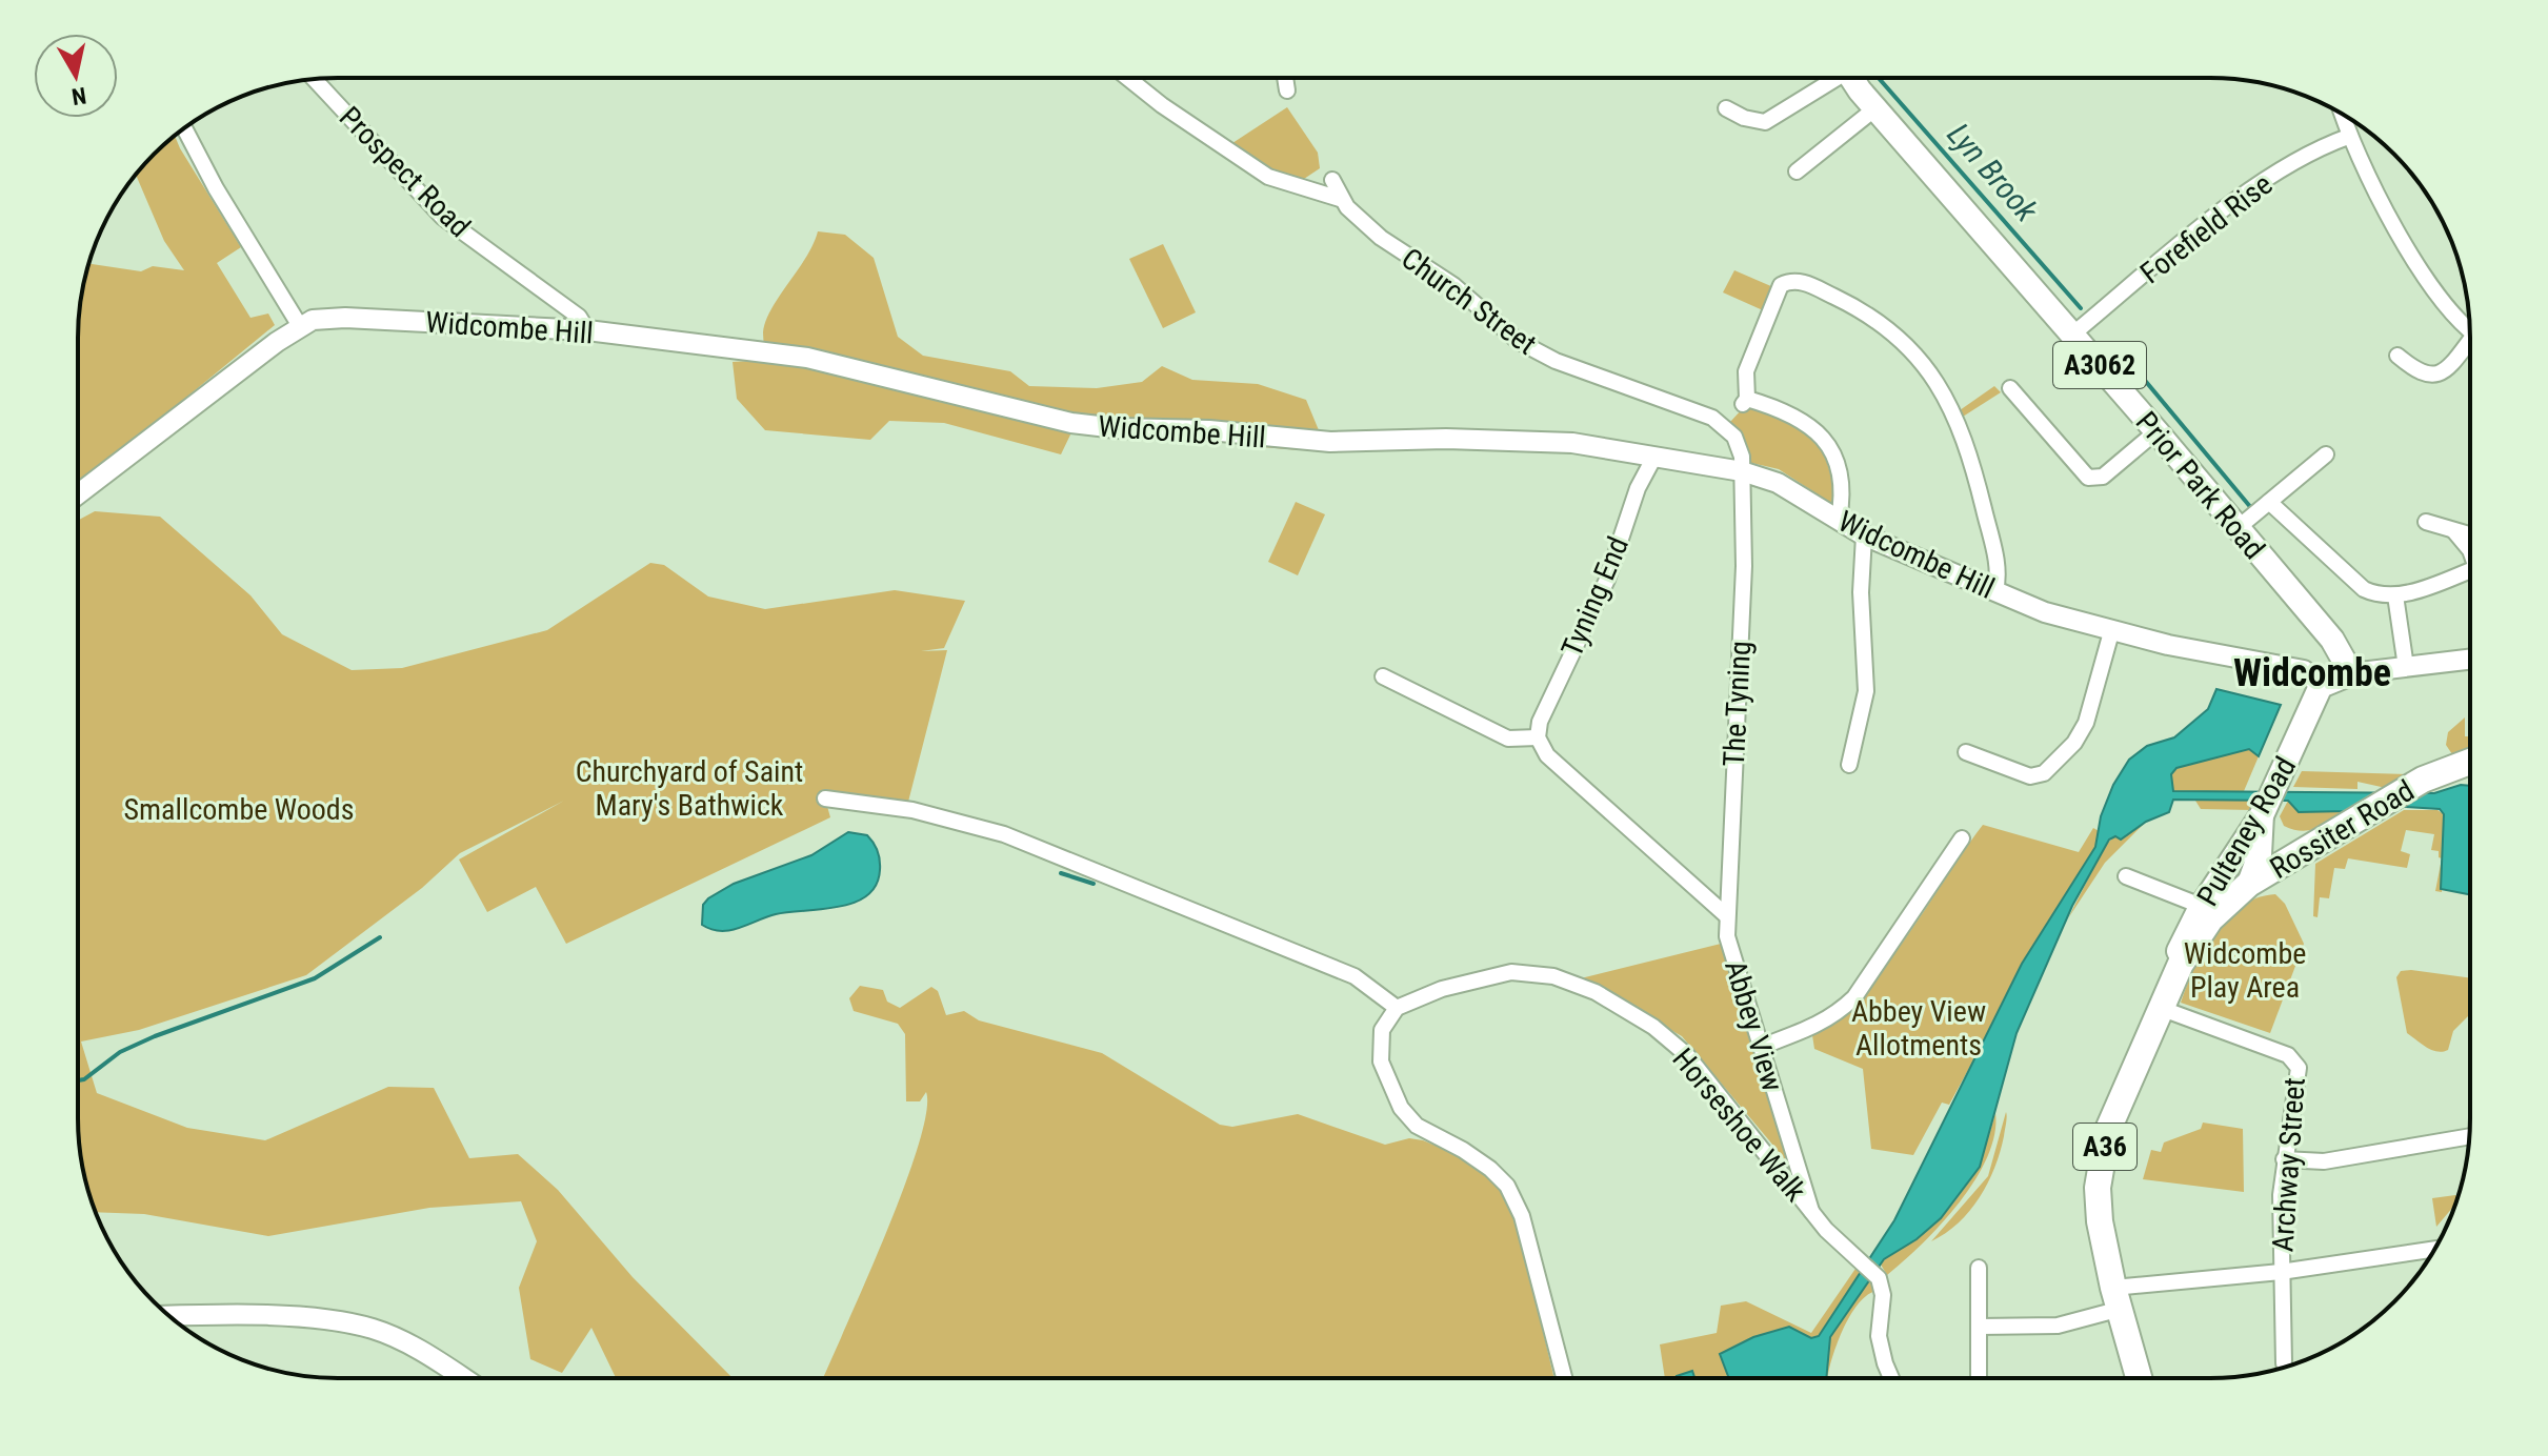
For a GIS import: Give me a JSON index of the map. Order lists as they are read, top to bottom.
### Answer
{
  "streets": {
    "highway": ["Rossiter Road", "Pulteney Road", "A36"],
    "main road": ["A3062", "Prior Park Road"],
    "street": [
      "Prospect Road",
      "Forefield Rise",
      "Church Street",
      "Widcombe Hill",
      "Tyning End",
      "The Tyning",
      "Abbey View",
      "Horseshoe Walk",
      "Archway Street"
    ]
  },
  "crossings": [
    ["Prospect Road", "Widcombe Hill"],
    ["Forefield Rise", "Prior Park Road"],
    ["Church Street", "Widcombe Hill"],
    ["Church Street", "The Tyning"],
    ["Widcombe Hill", "Tyning End"],
    ["Widcombe Hill", "The Tyning"],
    ["Widcombe Hill", "Pulteney Road"],
    ["The Tyning", "Abbey View"],
    ["Rossiter Road", "Pulteney Road"],
    ["Pulteney Road", "Archway Street"],
    ["Abbey View", "Horseshoe Walk"]
  ],
  "districts": ["Widcombe"],
  "water": ["Lyn Brook"],
  "parks": [
    "Churchyard of Saint Mary's Bathwick",
    "Smallcombe Woods",
    "Widcombe Play Area",
    "Abbey View Allotments"
  ],
  "north": "bottom"
}
